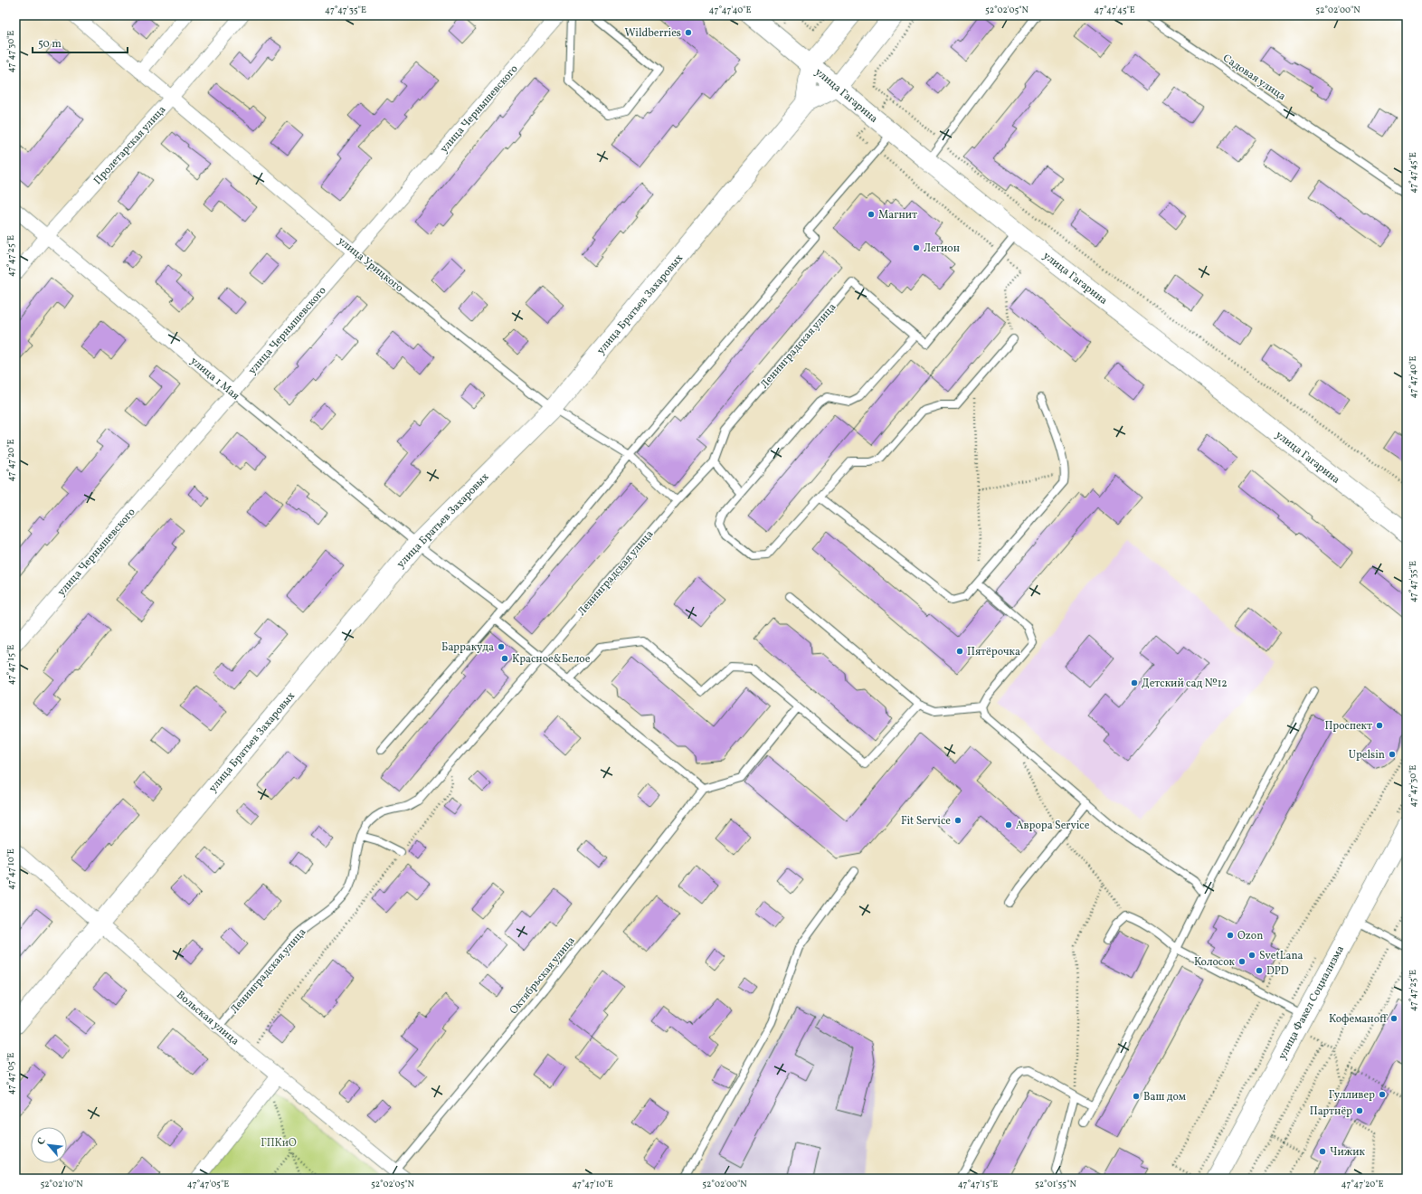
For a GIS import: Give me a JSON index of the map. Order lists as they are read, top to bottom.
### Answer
{
  "streets": {
    "main road": ["улица Гагарина", "улица Братьев Захаровых", "улица Факел Социализма"],
    "street": [
      "улица Чернышевского",
      "Пролетарская улица",
      "улица Урицкого",
      "улица 1 Мая",
      "Вольская улица"
    ],
    "lane": ["Садовая улица", "Ленинградская улица", "Октябрьская улица"]
  },
  "crossings": [
    ["улица Гагарина", "улица Братьев Захаровых"],
    ["улица Гагарина", "Ленинградская улица"],
    ["улица Чернышевского", "улица Урицкого"],
    ["улица Чернышевского", "улица 1 Мая"],
    ["Пролетарская улица", "улица Урицкого"],
    ["Пролетарская улица", "улица 1 Мая"],
    ["улица Урицкого", "улица Братьев Захаровых"],
    ["улица Урицкого", "Ленинградская улица"],
    ["улица Братьев Захаровых", "улица 1 Мая"],
    ["улица Братьев Захаровых", "Вольская улица"],
    ["Ленинградская улица", "Вольская улица"],
    ["Октябрьская улица", "Вольская улица"]
  ],
  "parks": ["ГПКиО"],
  "places": [
    "Wildberries",
    "Магнит",
    "Легион",
    "Барракуда",
    "Пятёрочка",
    "Красное&Белое",
    "Детский сад №12",
    "Проспект",
    "Upelsin",
    "Fit Service",
    "Аврора Service",
    "Ozon",
    "SvetLana",
    "Колосок",
    "DPD",
    "Кофеманоff",
    "Гулливер",
    "Ваш дом",
    "Партнёр",
    "Чижик"
  ],
  "scale_bar": "50 m",
  "north": "top left",
  "coordinates": [
    "47°47'35\"E",
    "47°47'40\"E",
    "52°02'05\"N",
    "47°47'45\"E",
    "52°02'00\"N",
    "47°47'30\"E",
    "47°47'25\"E",
    "47°47'20\"E",
    "47°47'15\"E",
    "47°47'10\"E",
    "47°47'05\"E",
    "52°02'10\"N",
    "52°01'55\"N"
  ]
}
